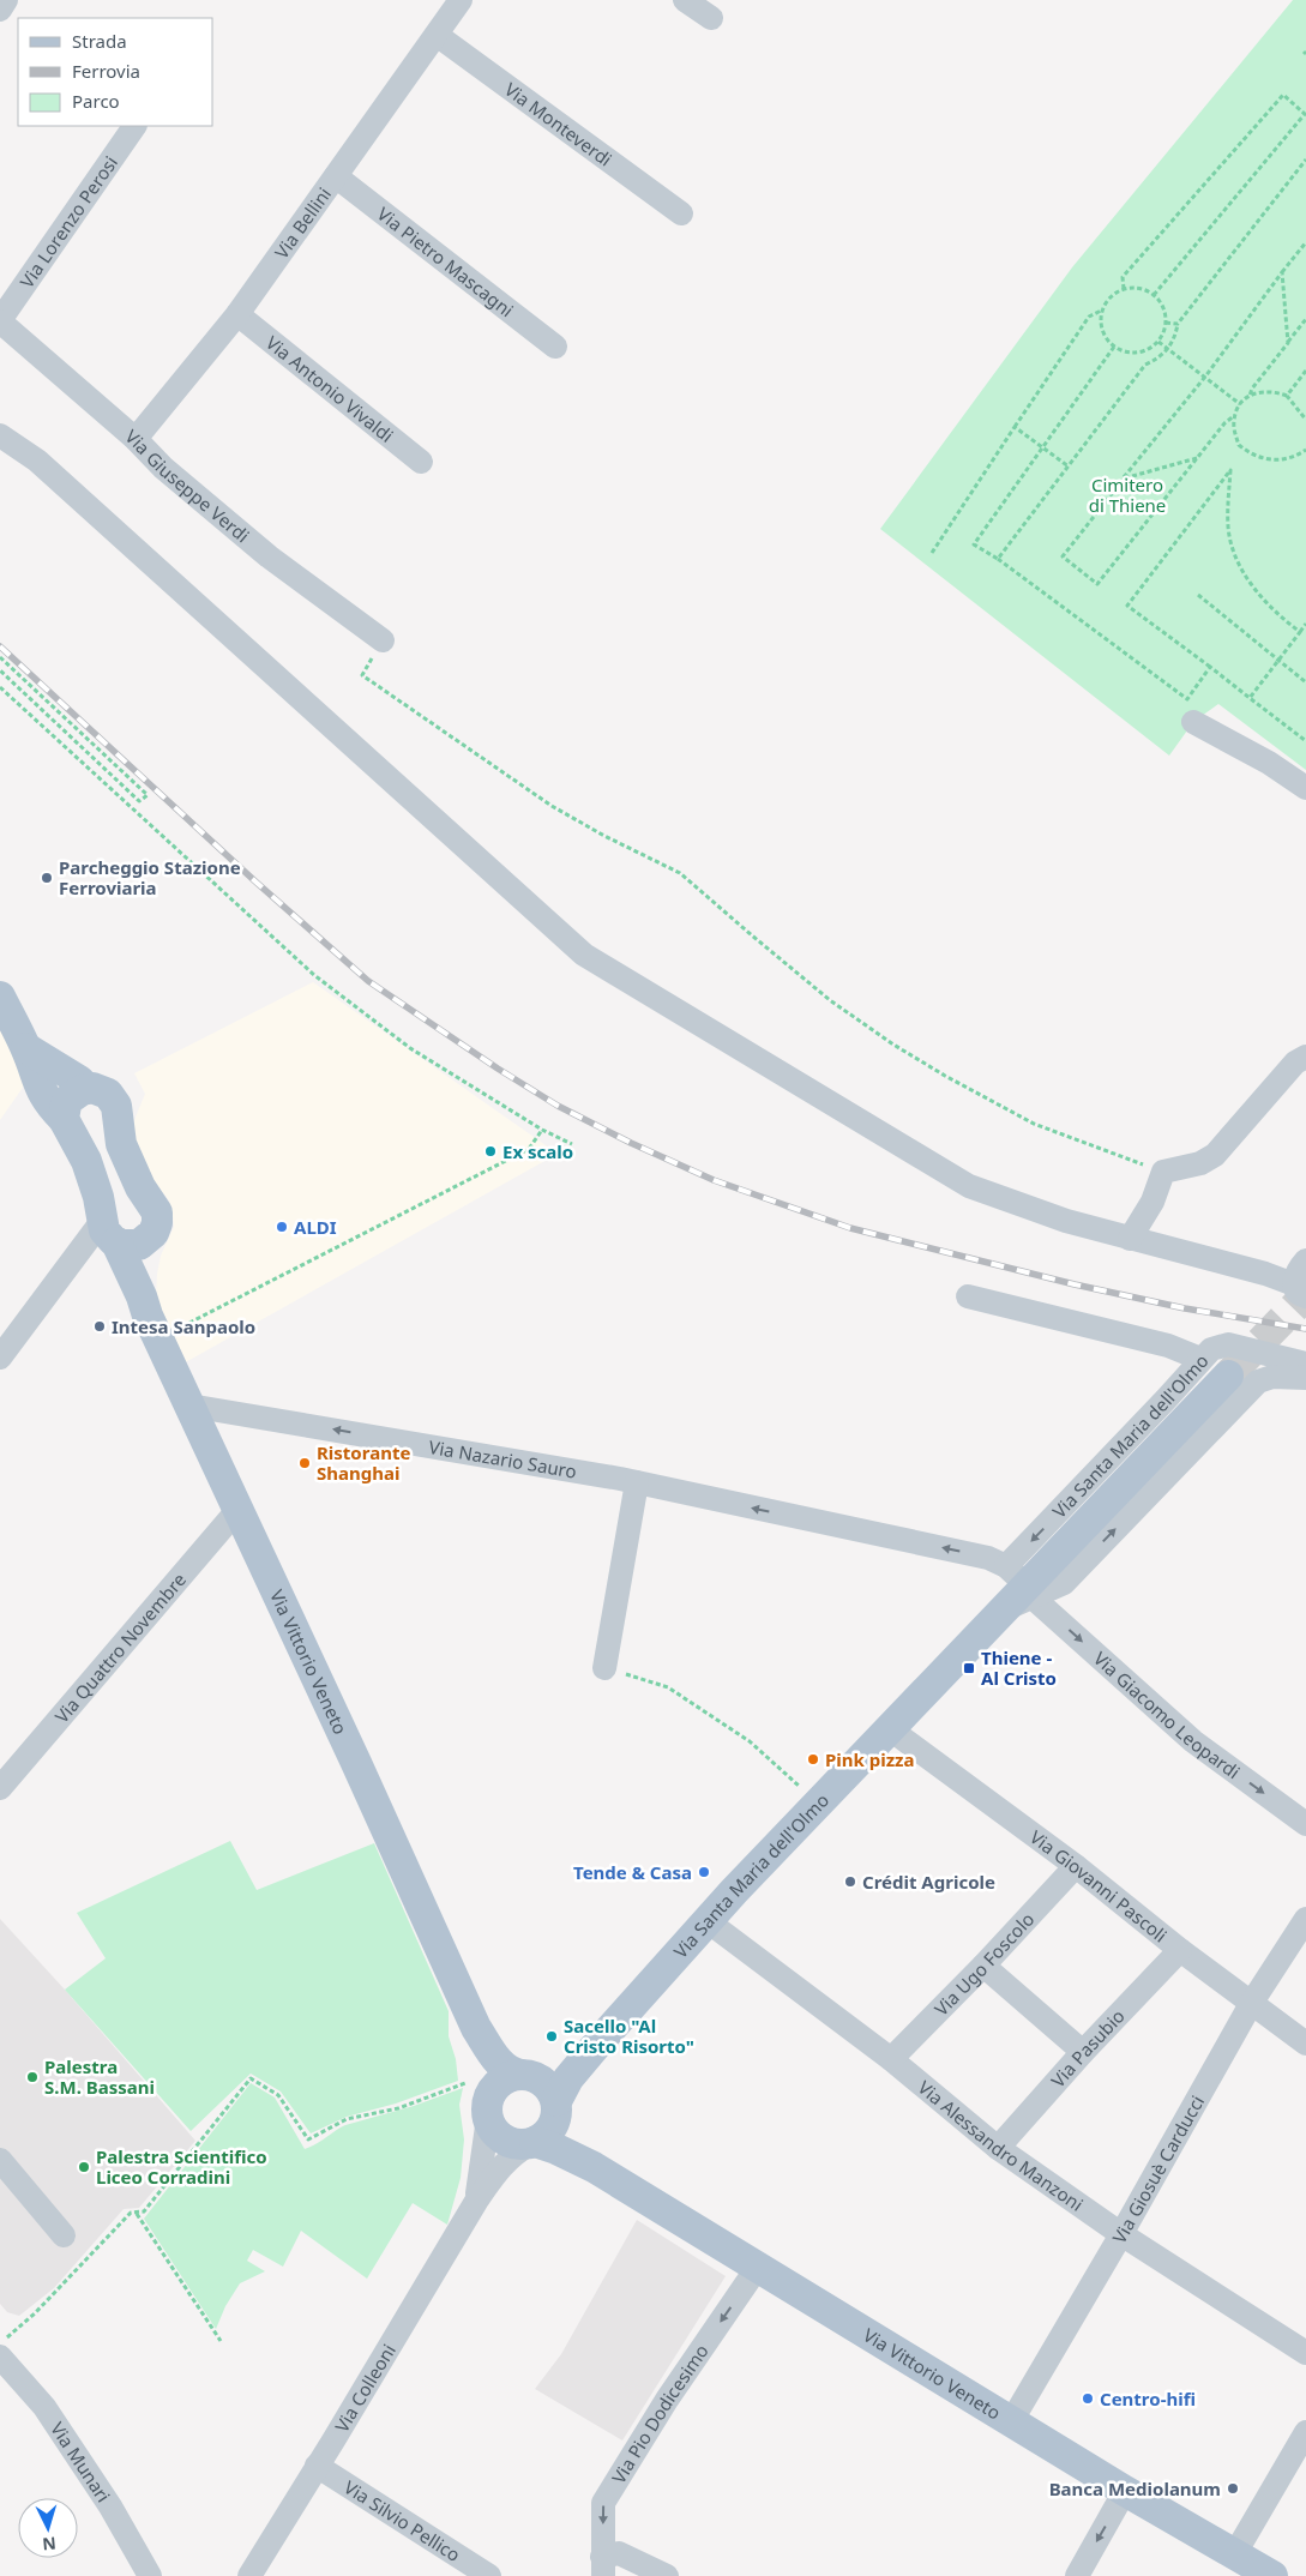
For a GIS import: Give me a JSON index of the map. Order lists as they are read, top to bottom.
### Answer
{
  "streets": {
    "main road": ["Via Santa Maria dell'Olmo", "Via Vittorio Veneto"],
    "street": [
      "Via Monteverdi",
      "Via Lorenzo Perosi",
      "Via Bellini",
      "Via Pietro Mascagni",
      "Via Antonio Vivaldi",
      "Via Giuseppe Verdi",
      "Via Nazario Sauro",
      "Via Quattro Novembre",
      "Via Giacomo Leopardi",
      "Via Giovanni Pascoli",
      "Via Ugo Foscolo",
      "Via Pasubio",
      "Via Alessandro Manzoni",
      "Via Giosuè Carducci",
      "Via Colleoni",
      "Via Pio Dodicesimo",
      "Via Munari",
      "Via Silvio Pellico"
    ]
  },
  "crossings": [
    ["Via Monteverdi", "Via Bellini"],
    ["Via Lorenzo Perosi", "Via Giuseppe Verdi"],
    ["Via Bellini", "Via Pietro Mascagni"],
    ["Via Bellini", "Via Antonio Vivaldi"],
    ["Via Bellini", "Via Giuseppe Verdi"],
    ["Via Santa Maria dell'Olmo", "Via Nazario Sauro"],
    ["Via Santa Maria dell'Olmo", "Via Vittorio Veneto"],
    ["Via Santa Maria dell'Olmo", "Via Giacomo Leopardi"],
    ["Via Santa Maria dell'Olmo", "Via Giovanni Pascoli"],
    ["Via Santa Maria dell'Olmo", "Via Alessandro Manzoni"],
    ["Via Santa Maria dell'Olmo", "Via Colleoni"],
    ["Via Nazario Sauro", "Via Vittorio Veneto"],
    ["Via Nazario Sauro", "Via Giacomo Leopardi"],
    ["Via Quattro Novembre", "Via Vittorio Veneto"],
    ["Via Vittorio Veneto", "Via Giosuè Carducci"],
    ["Via Vittorio Veneto", "Via Colleoni"],
    ["Via Vittorio Veneto", "Via Pio Dodicesimo"],
    ["Via Giovanni Pascoli", "Via Ugo Foscolo"],
    ["Via Giovanni Pascoli", "Via Pasubio"],
    ["Via Giovanni Pascoli", "Via Giosuè Carducci"],
    ["Via Ugo Foscolo", "Via Alessandro Manzoni"],
    ["Via Pasubio", "Via Alessandro Manzoni"],
    ["Via Alessandro Manzoni", "Via Giosuè Carducci"],
    ["Via Colleoni", "Via Silvio Pellico"]
  ],
  "one_way": ["Via Nazario Sauro", "Via Giacomo Leopardi", "Via Pio Dodicesimo"],
  "parks": ["Cimitero di Thiene"],
  "places": {
    "other": [
      "Parcheggio Stazione Ferroviaria",
      "Ex scalo",
      "ALDI",
      "Intesa Sanpaolo",
      "Ristorante Shanghai",
      "Pink pizza",
      "Tende & Casa",
      "Crédit Agricole",
      "Sacello \"Al Cristo Risorto\"",
      "Palestra S.M. Bassani",
      "Palestra Scientifico Liceo Corradini",
      "Centro-hifi",
      "Banca Mediolanum"
    ],
    "transit": ["Thiene - Al Cristo"]
  },
  "legend": ["Strada", "Ferrovia", "Parco"],
  "north": "bottom"
}
